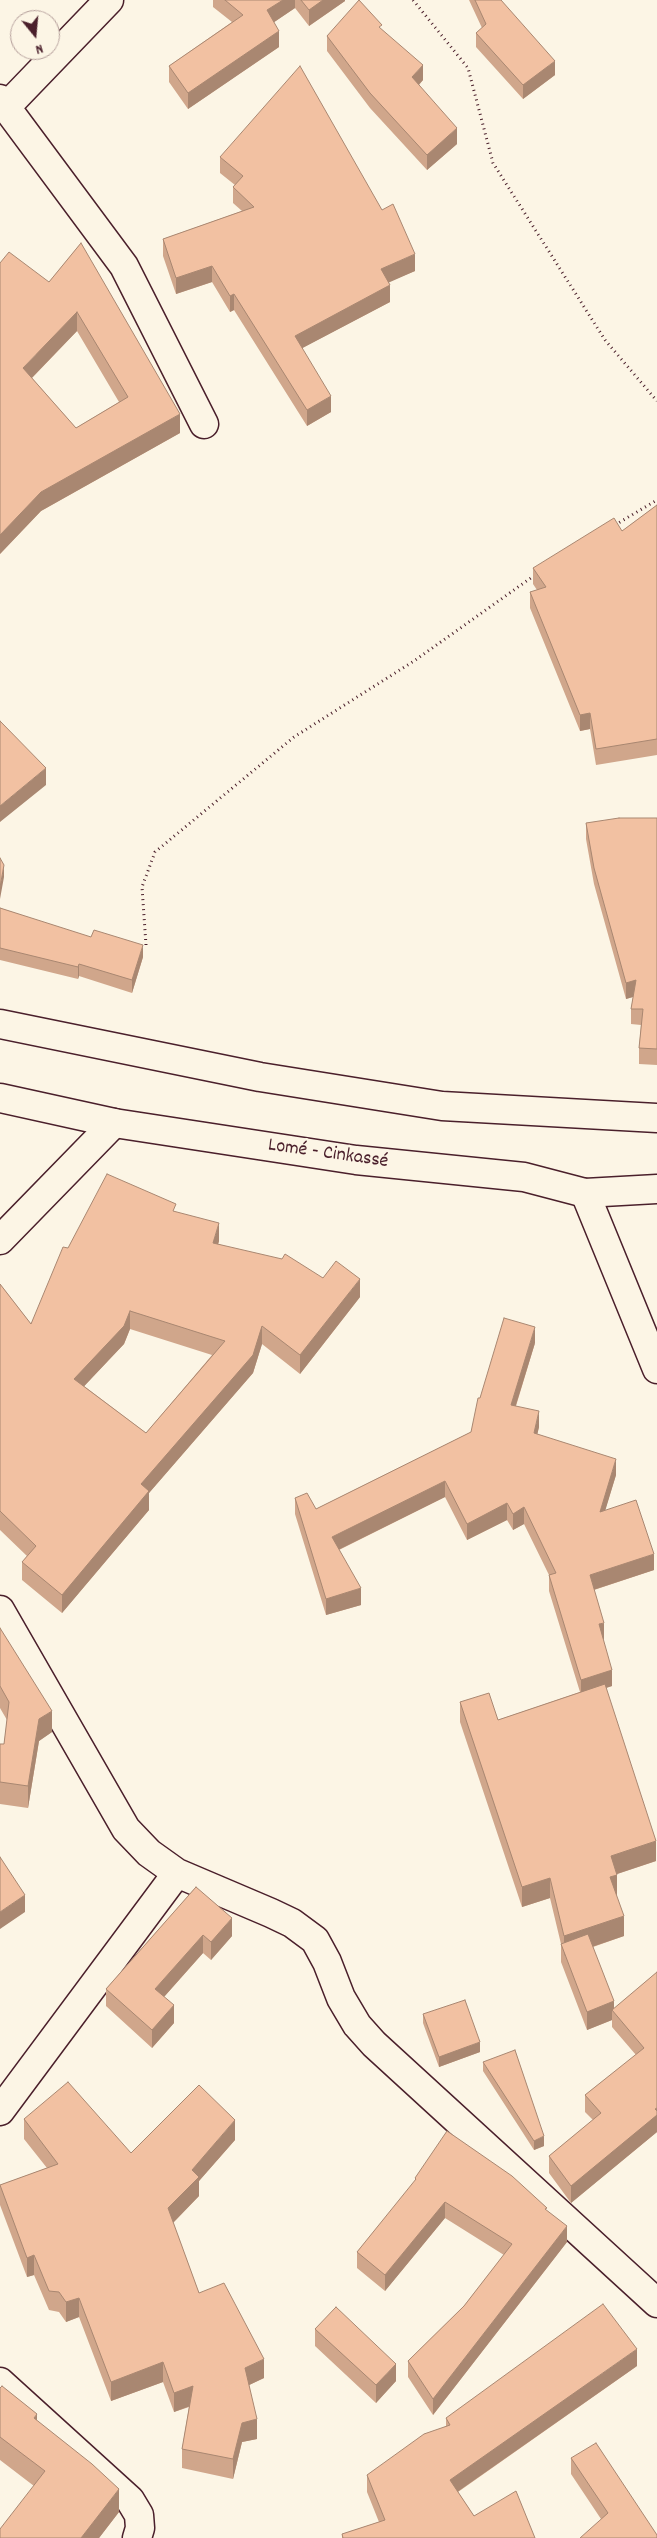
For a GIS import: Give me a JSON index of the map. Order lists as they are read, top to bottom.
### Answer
{
  "streets": {
    "main road": ["Lomé - Cinkassé"]
  },
  "north": "bottom"
}
